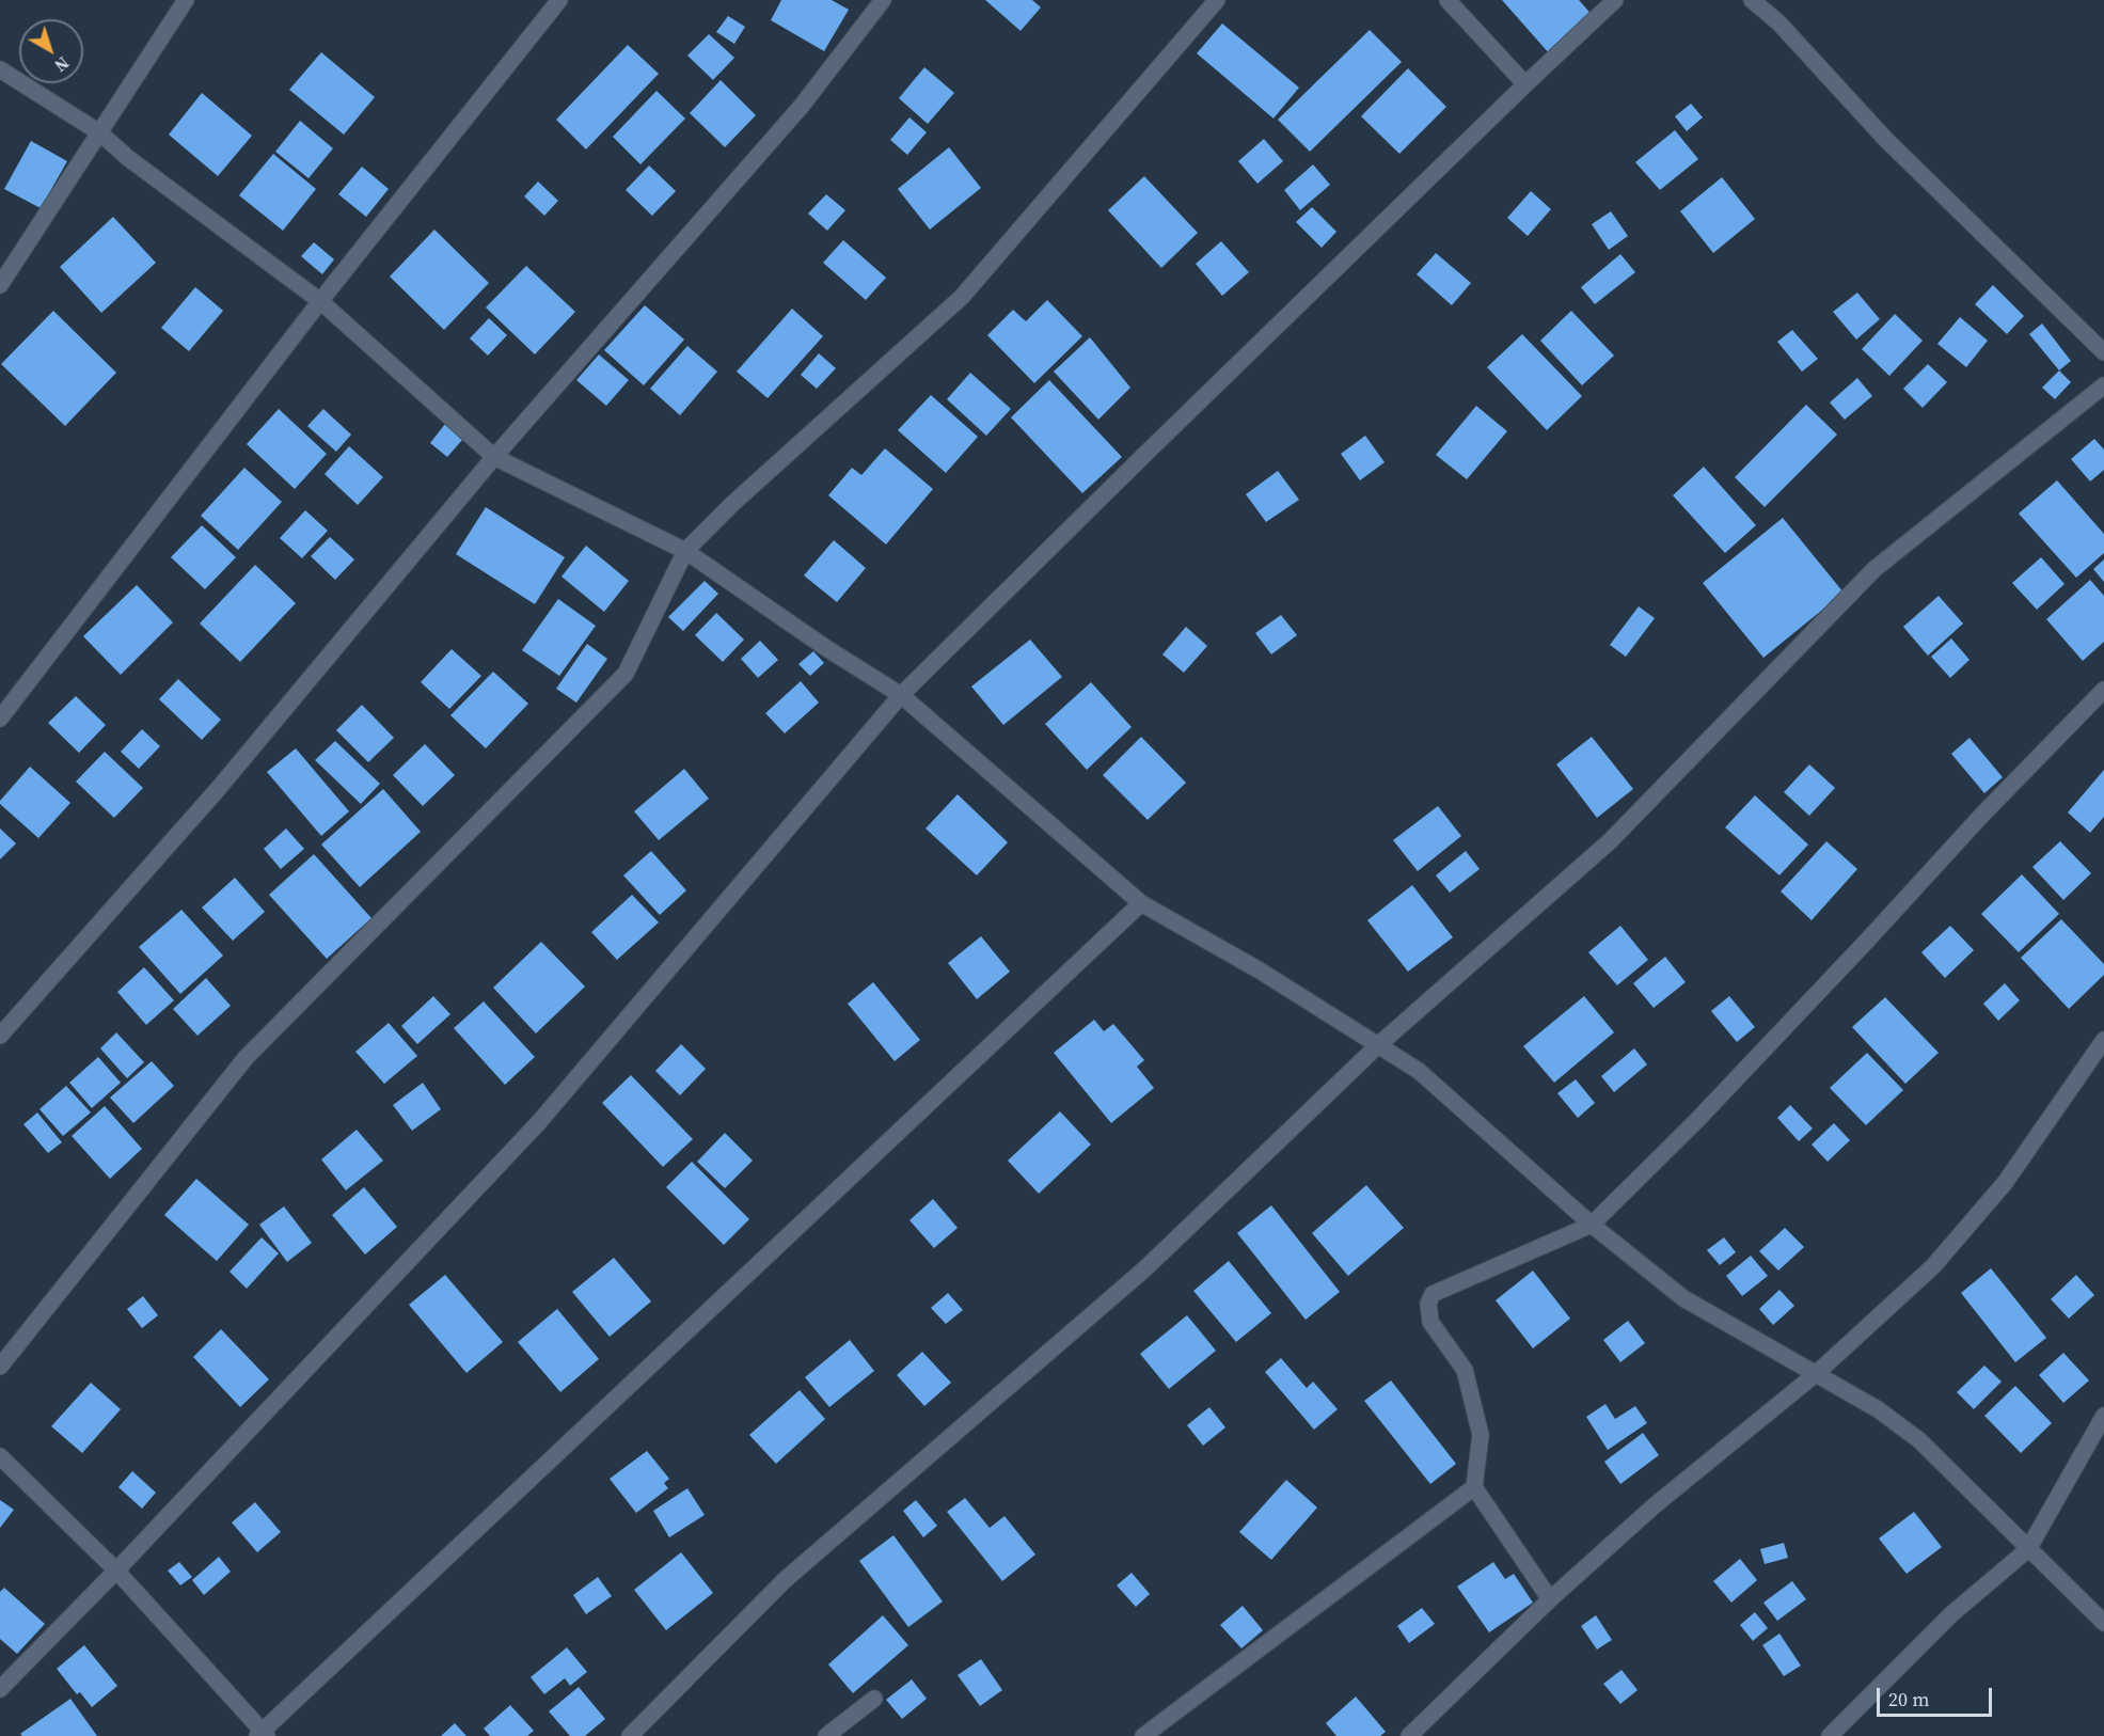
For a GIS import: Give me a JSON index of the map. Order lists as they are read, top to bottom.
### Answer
{
  "scale_bar": "20 m",
  "north": "bottom right"
}
